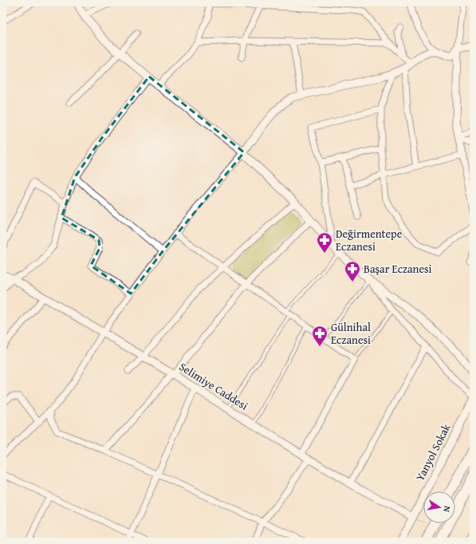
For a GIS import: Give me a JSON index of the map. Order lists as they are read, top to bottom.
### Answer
{
  "streets": {
    "street": ["Selimiye Caddesi", "Yanyol Sokak"]
  },
  "crossings": [
    ["Selimiye Caddesi", "Yanyol Sokak"]
  ],
  "places": {
    "pharmacy": ["Değirmentepe Eczanesi", "Başar Eczanesi", "Gülnihal Eczanesi"]
  },
  "north": "right"
}
